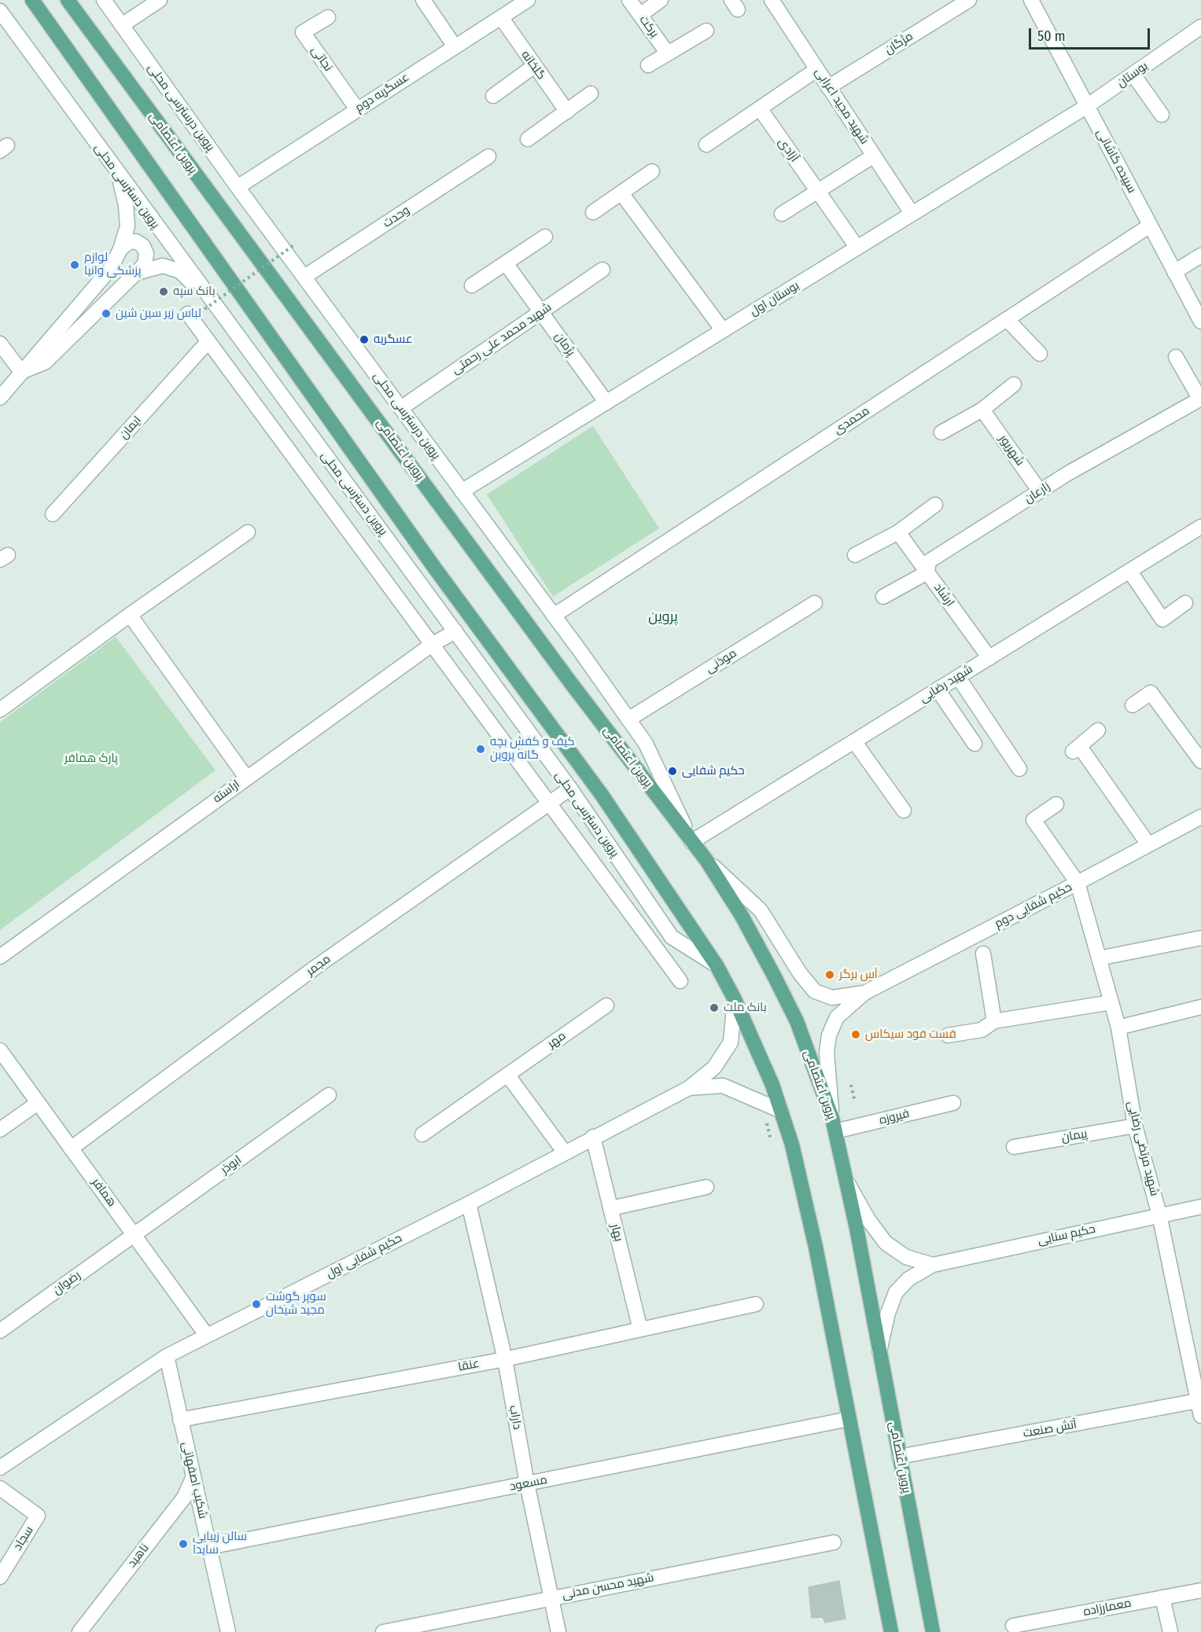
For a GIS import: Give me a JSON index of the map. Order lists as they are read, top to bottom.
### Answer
{
  "streets": {
    "main road": ["پروین اعتصامی"],
    "street": [
      "برکت",
      "مژگان",
      "نجاتی",
      "گلخانه",
      "بوستان",
      "عسگریه دوم",
      "شهید مجید اعرابی",
      "پروین درسترسی محلی",
      "آزادی",
      "سپیده کاشانی",
      "پروین دسترسی محلی",
      "وحدت",
      "بوستان اول",
      "شهید محمد علی رحمتی",
      "پژمان",
      "محمدی",
      "ایمان",
      "شهریور",
      "زارعان",
      "ارشاد",
      "موذنی",
      "شهید رضایی",
      "اراسته",
      "حکیم شفایی دوم",
      "مجمر",
      "مهر",
      "فیروزه",
      "پیمان",
      "شهید مرتضی رضایی",
      "ابوذر",
      "همافر",
      "بهار",
      "حکیم سنایی",
      "حکیم شفایی اول",
      "رضوان",
      "عنقا",
      "داراب",
      "آتش صنعت",
      "شکیب اصفهانی",
      "مسعود",
      "سجاد",
      "ناهید",
      "شهید محسن مدنی",
      "معمارزاده"
    ]
  },
  "crossings": [
    ["مژگان", "شهید مجید اعرابی"],
    ["نجاتی", "عسگریه دوم"],
    ["گلخانه", "عسگریه دوم"],
    ["بوستان", "سپیده کاشانی"],
    ["بوستان", "بوستان اول"],
    ["عسگریه دوم", "پروین درسترسی محلی"],
    ["شهید مجید اعرابی", "بوستان اول"],
    ["پروین درسترسی محلی", "پروین اعتصامی"],
    ["پروین درسترسی محلی", "وحدت"],
    ["پروین درسترسی محلی", "بوستان اول"],
    ["پروین درسترسی محلی", "شهید محمد علی رحمتی"],
    ["پروین درسترسی محلی", "محمدی"],
    ["پروین درسترسی محلی", "موذنی"],
    ["پروین درسترسی محلی", "شهید رضایی"],
    ["پروین اعتصامی", "شهید رضایی"],
    ["پروین اعتصامی", "فیروزه"],
    ["پروین اعتصامی", "آتش صنعت"],
    ["آزادی", "بوستان اول"],
    ["سپیده کاشانی", "بوستان اول"],
    ["سپیده کاشانی", "محمدی"],
    ["پروین دسترسی محلی", "اراسته"],
    ["پروین دسترسی محلی", "مجمر"],
    ["بوستان اول", "پژمان"],
    ["شهید محمد علی رحمتی", "پژمان"],
    ["شهریور", "زارعان"],
    ["زارعان", "ارشاد"],
    ["ارشاد", "شهید رضایی"],
    ["حکیم شفایی دوم", "شهید مرتضی رضایی"],
    ["مجمر", "همافر"],
    ["پیمان", "شهید مرتضی رضایی"],
    ["شهید مرتضی رضایی", "حکیم سنایی"],
    ["شهید مرتضی رضایی", "آتش صنعت"],
    ["ابوذر", "همافر"],
    ["ابوذر", "رضوان"],
    ["همافر", "حکیم شفایی اول"],
    ["همافر", "رضوان"],
    ["بهار", "حکیم شفایی اول"],
    ["بهار", "عنقا"],
    ["حکیم شفایی اول", "داراب"],
    ["حکیم شفایی اول", "شکیب اصفهانی"],
    ["عنقا", "داراب"],
    ["عنقا", "شکیب اصفهانی"],
    ["داراب", "مسعود"],
    ["داراب", "شهید محسن مدنی"],
    ["شکیب اصفهانی", "مسعود"],
    ["شکیب اصفهانی", "ناهید"]
  ],
  "districts": ["پروین"],
  "parks": ["پارک همافر"],
  "places": [
    "لوازم پزشکی وانیا",
    "بانک سپه",
    "لباس زیر سین شین",
    "عسگریه",
    "کیف و کفش بچه گانه پروین",
    "حکیم شفایی",
    "آس برگر",
    "بانک ملت",
    "فست فود سیکاس",
    "سوپر گوشت مجید شیخان",
    "سالن زیبایی سایدا"
  ],
  "scale_bar": "50 m"
}
